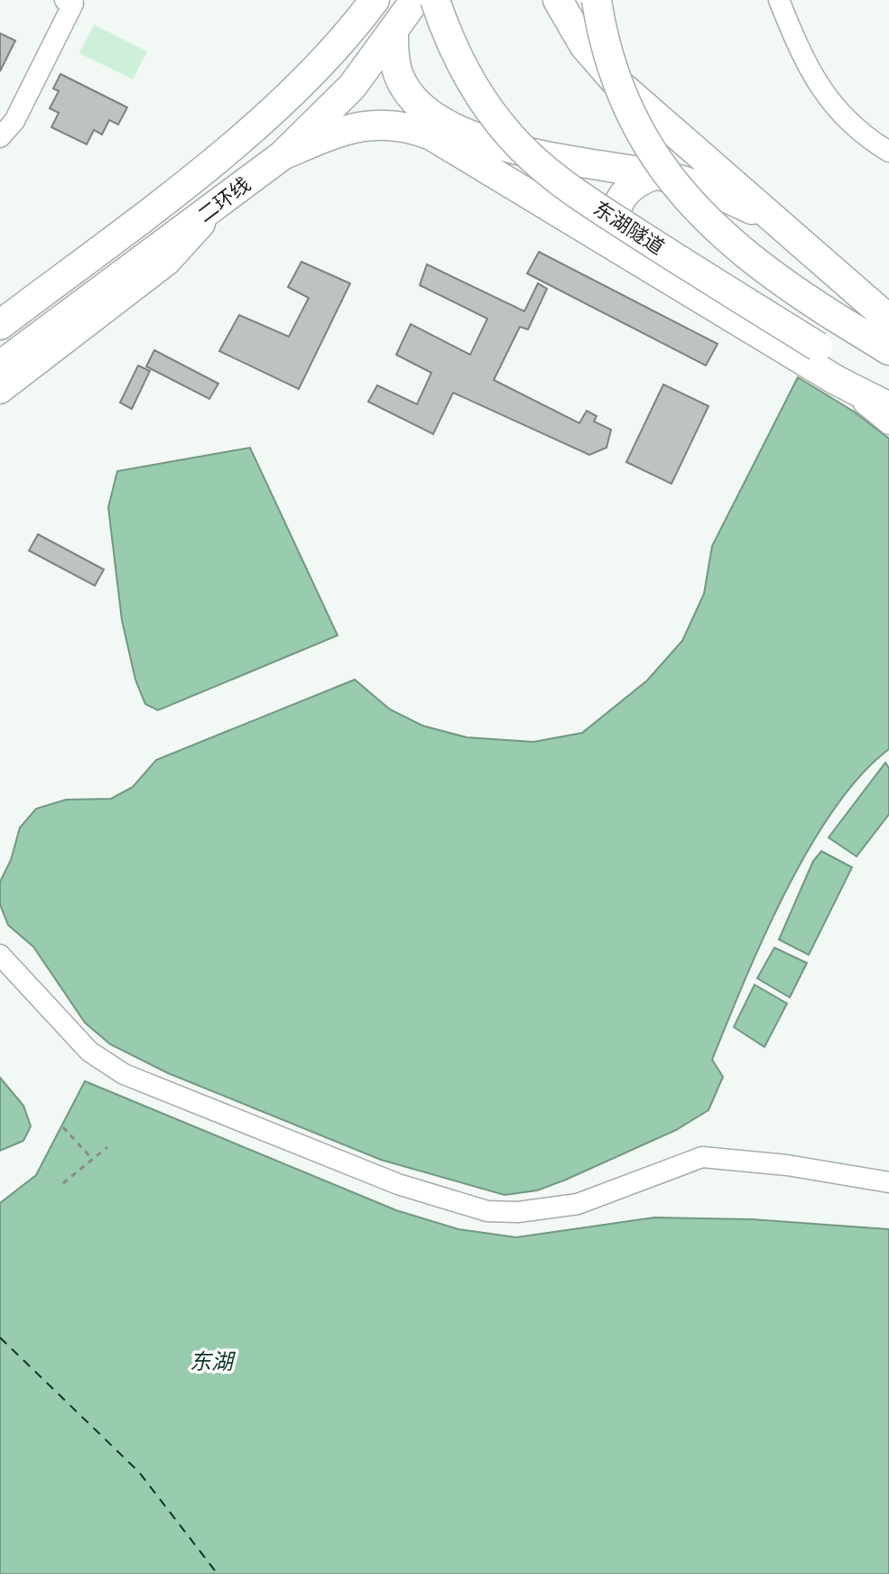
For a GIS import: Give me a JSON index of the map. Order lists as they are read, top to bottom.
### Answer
{
  "streets": {
    "highway": ["二环线", "东湖隧道"]
  },
  "water": ["东湖"]
}
